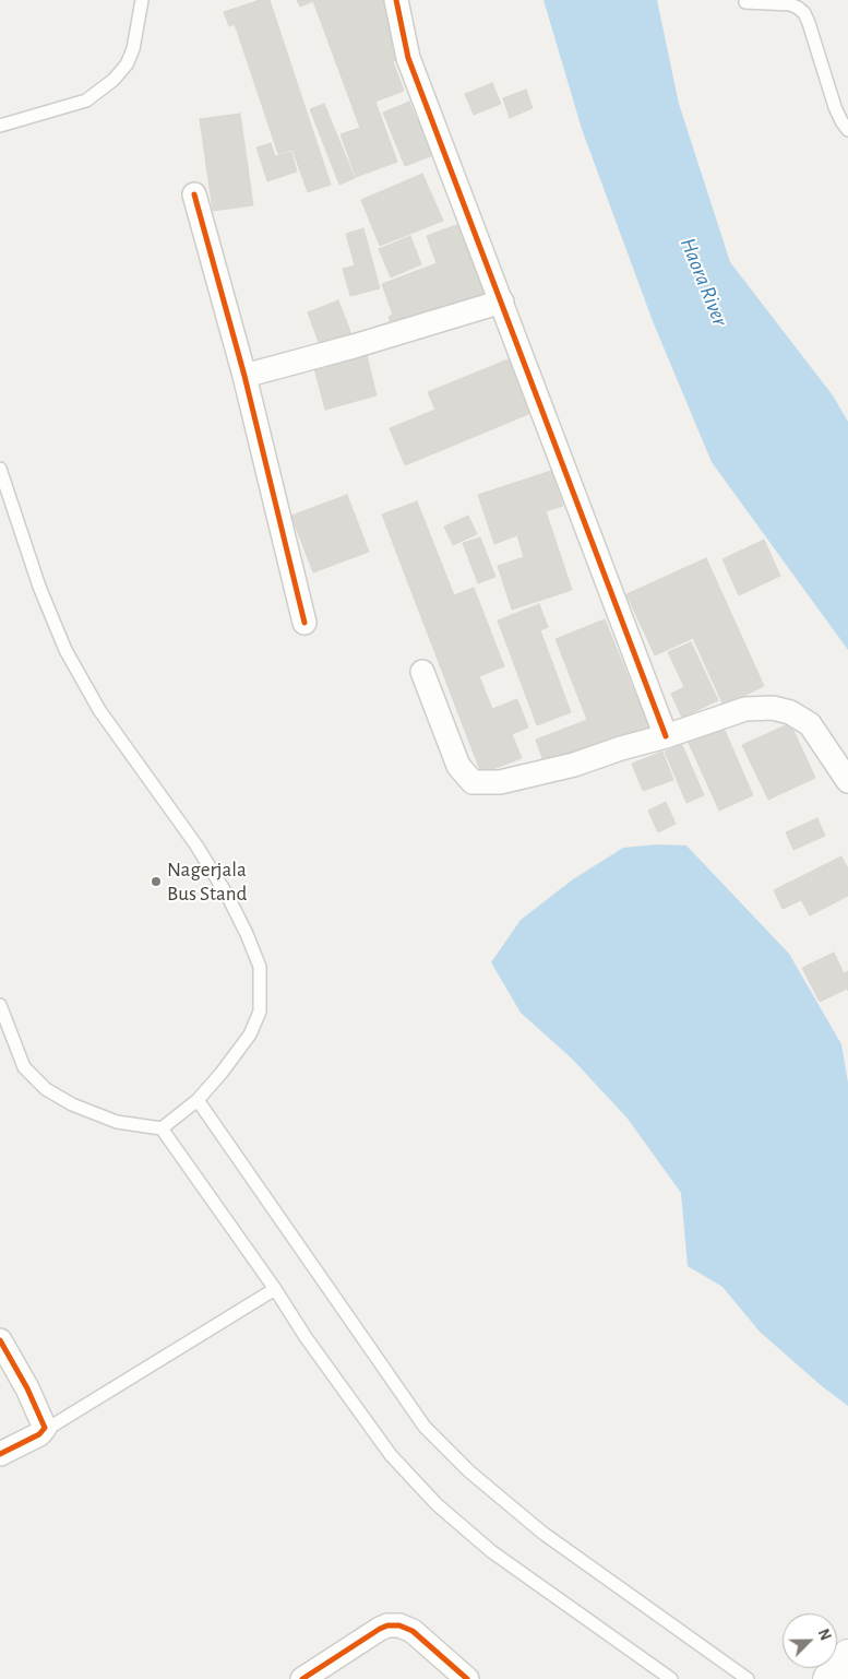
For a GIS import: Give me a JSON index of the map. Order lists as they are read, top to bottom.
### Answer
{
  "water": ["Haora River"],
  "places": ["Nagerjala Bus Stand"],
  "north": "top right"
}
